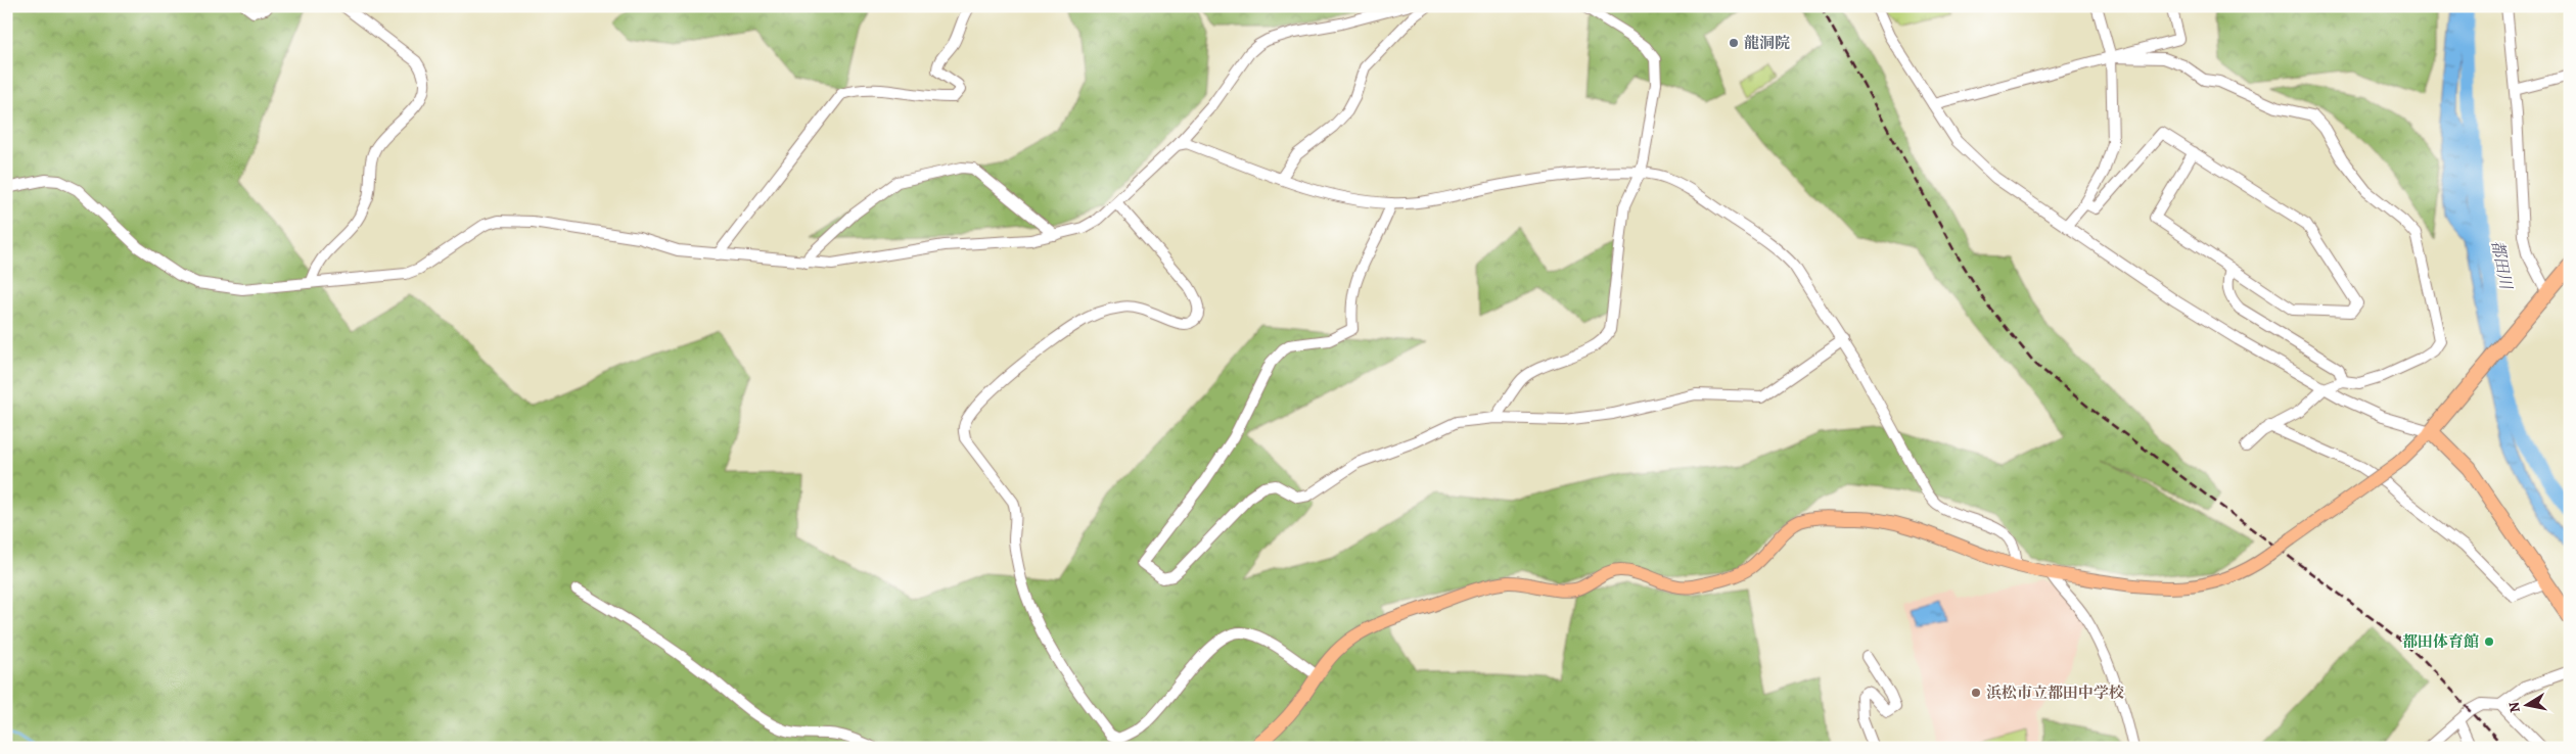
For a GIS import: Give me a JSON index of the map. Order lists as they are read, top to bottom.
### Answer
{
  "water": ["都田川"],
  "places": ["龍洞院", "都田体育館", "浜松市立都田中学校"],
  "north": "left"
}
